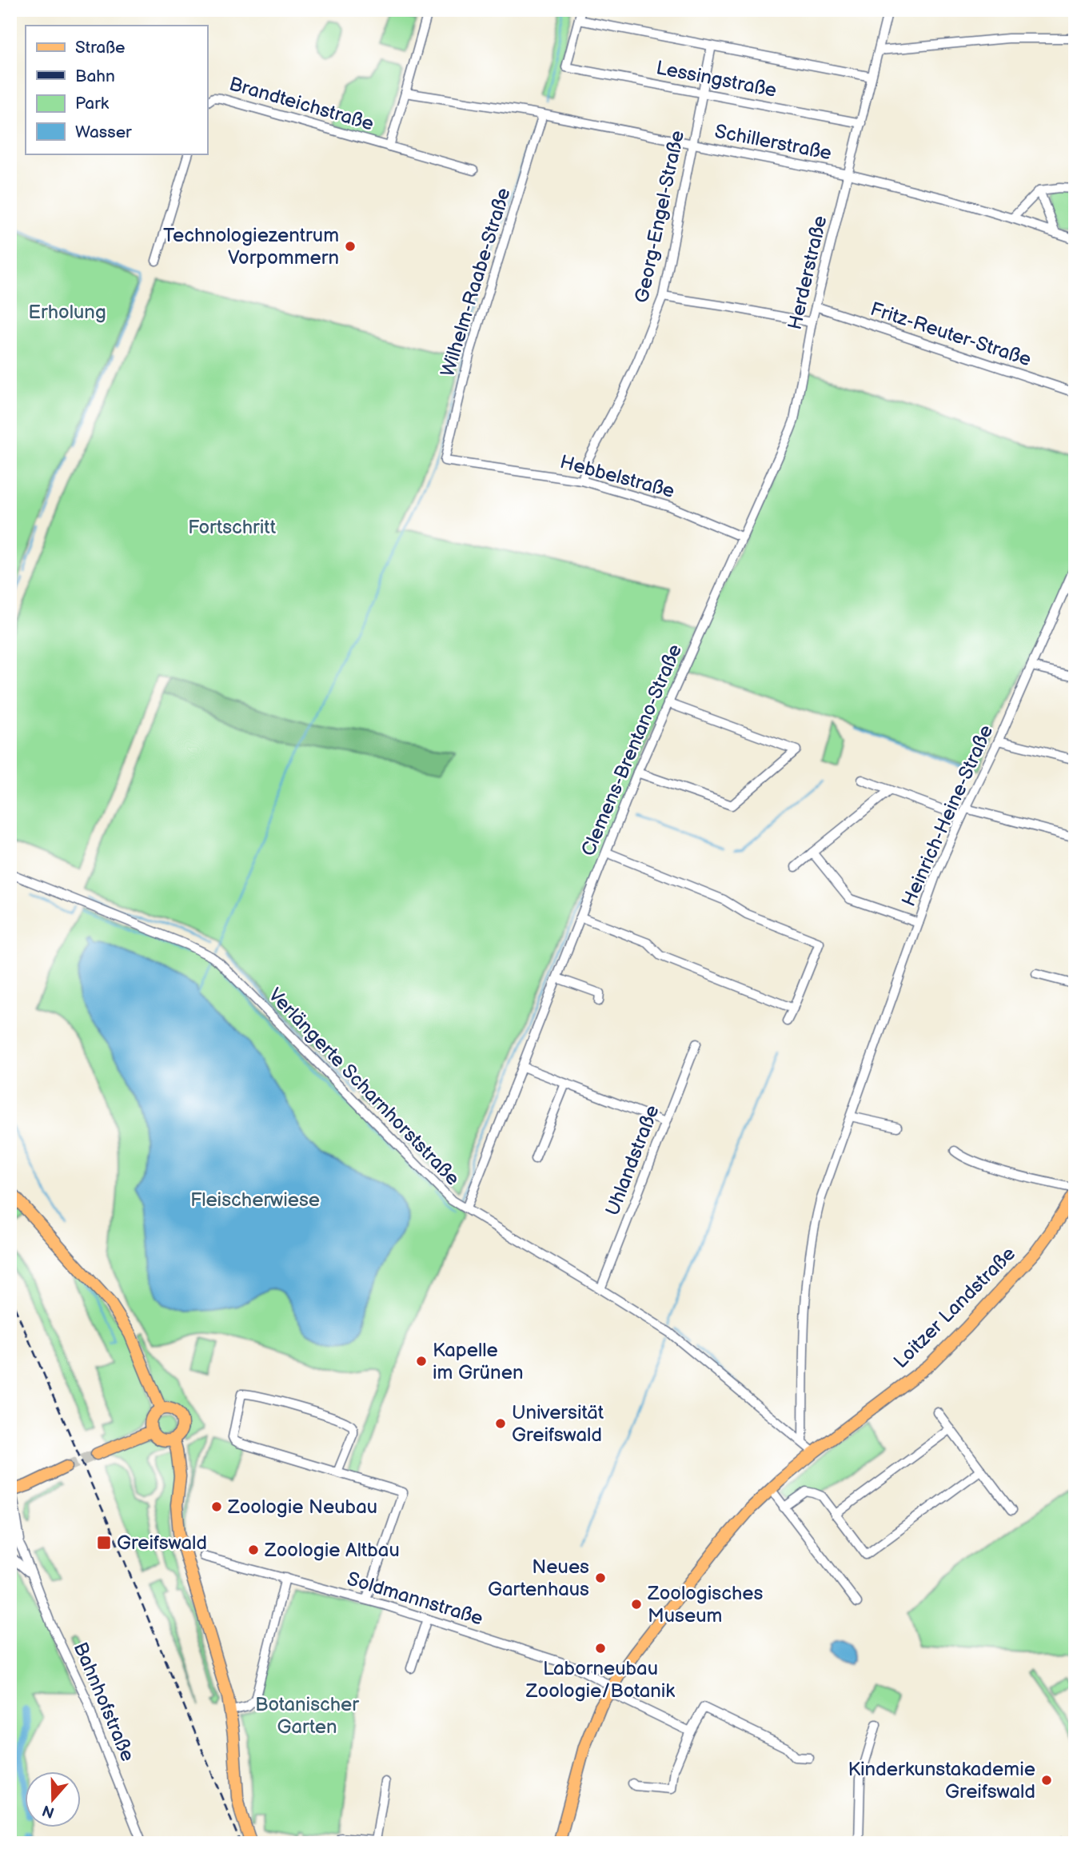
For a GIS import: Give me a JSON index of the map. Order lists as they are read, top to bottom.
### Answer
{
  "streets": {
    "main road": ["Loitzer Landstraße"],
    "street": [
      "Lessingstraße",
      "Brandteichstraße",
      "Schillerstraße",
      "Georg-Engel-Straße",
      "Herderstraße",
      "Wilhelm-Raabe-Straße",
      "Fritz-Reuter-Straße",
      "Hebbelstraße",
      "Clemens-Brentano-Straße",
      "Heinrich-Heine-Straße",
      "Verlängerte Scharnhorststraße",
      "Uhlandstraße",
      "Soldmannstraße",
      "Bahnhofstraße"
    ]
  },
  "crossings": [
    ["Lessingstraße", "Georg-Engel-Straße"],
    ["Lessingstraße", "Herderstraße"],
    ["Brandteichstraße", "Schillerstraße"],
    ["Schillerstraße", "Georg-Engel-Straße"],
    ["Schillerstraße", "Herderstraße"],
    ["Schillerstraße", "Wilhelm-Raabe-Straße"],
    ["Georg-Engel-Straße", "Hebbelstraße"],
    ["Herderstraße", "Fritz-Reuter-Straße"],
    ["Herderstraße", "Hebbelstraße"],
    ["Herderstraße", "Clemens-Brentano-Straße"],
    ["Wilhelm-Raabe-Straße", "Hebbelstraße"],
    ["Hebbelstraße", "Clemens-Brentano-Straße"],
    ["Clemens-Brentano-Straße", "Verlängerte Scharnhorststraße"],
    ["Heinrich-Heine-Straße", "Verlängerte Scharnhorststraße"],
    ["Verlängerte Scharnhorststraße", "Uhlandstraße"],
    ["Verlängerte Scharnhorststraße", "Loitzer Landstraße"],
    ["Loitzer Landstraße", "Soldmannstraße"]
  ],
  "parks": [
    "Erholung",
    "Fortschritt",
    "Fleischerwiese",
    "Botanischer Garten"
  ],
  "places": {
    "other": [
      "Technologiezentrum Vorpommern",
      "Kapelle im Grünen",
      "Universität Greifswald",
      "Zoologie Neubau",
      "Zoologie Altbau",
      "Neues Gartenhaus",
      "Zoologisches Museum",
      "Laborneubau Zoologie/Botanik",
      "Kinderkunstakademie Greifswald"
    ],
    "transit": ["Greifswald"]
  },
  "legend": [
    "Straße",
    "Bahn",
    "Park",
    "Wasser"
  ],
  "north": "bottom"
}
